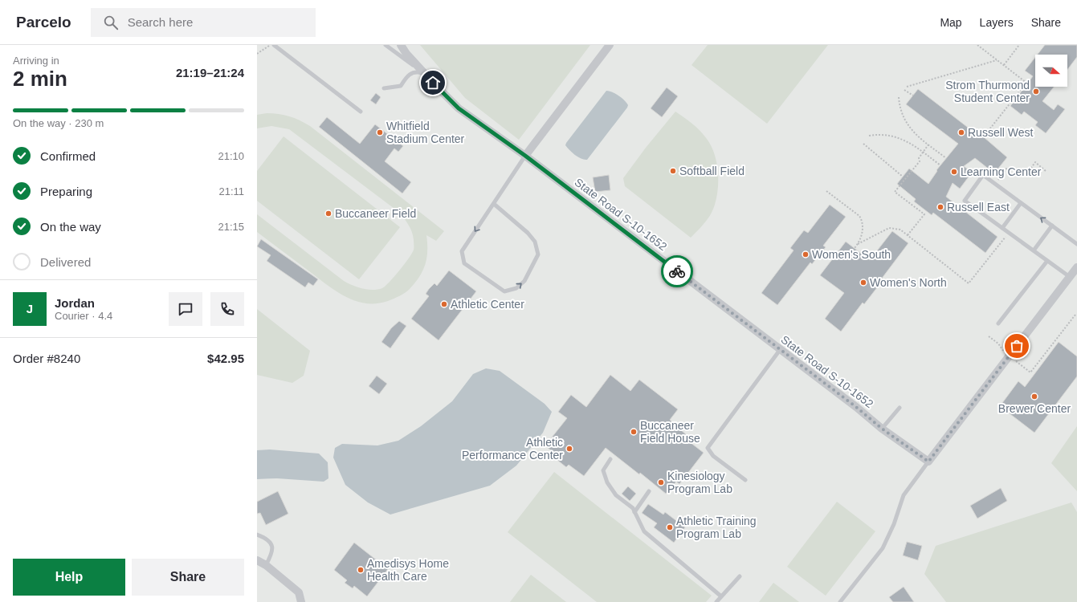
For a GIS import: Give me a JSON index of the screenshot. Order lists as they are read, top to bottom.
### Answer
{
  "streets": {
    "street": ["State Road S-10-1652"]
  },
  "places": [
    "Strom Thurmond Student Center",
    "Whitfield Stadium Center",
    "Russell West",
    "Softball Field",
    "Learning Center",
    "Russell East",
    "Buccaneer Field",
    "Women's South",
    "Women's North",
    "Athletic Center",
    "Brewer Center",
    "Buccaneer Field House",
    "Athletic Performance Center",
    "Kinesiology Program Lab",
    "Athletic Training Program Lab",
    "Amedisys Home Health Care"
  ],
  "north": "right",
  "page": {
    "header": "Parcelo",
    "search": "Search here",
    "nav": ["Map", "Layers", "Share"],
    "heading": ["2 min", "Arriving in", "21:19–21:24"],
    "panel": [
      "Jordan",
      "Courier · 4.4",
      "Order #8240",
      "$42.95"
    ],
    "bar": "On the way · 230 m",
    "list": [
      ["Confirmed", "21:10"],
      ["Preparing", "21:11"],
      ["On the way", "21:15"],
      "Delivered"
    ],
    "round": "J",
    "buttons": ["Help", "Share"]
  }
}
